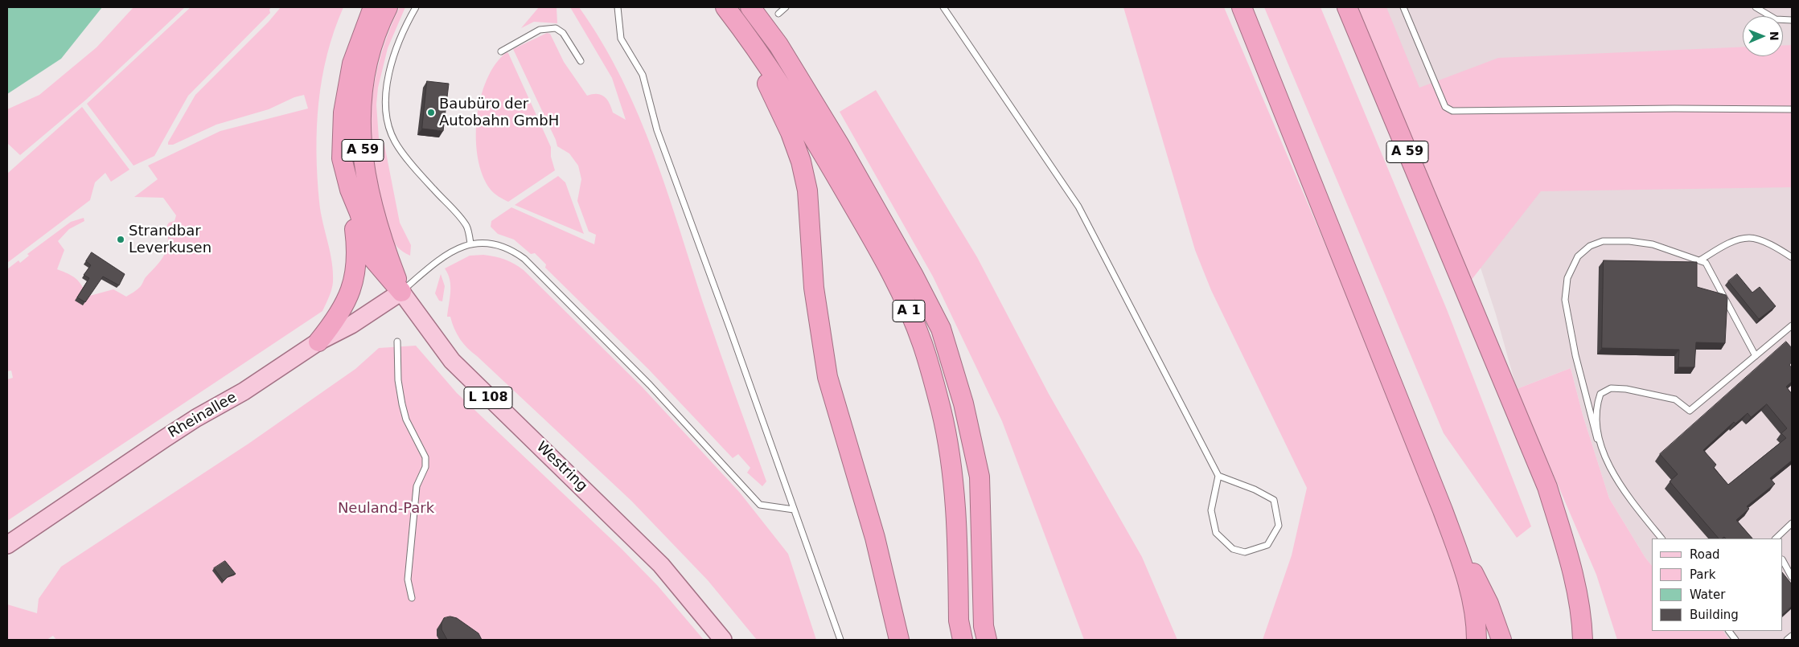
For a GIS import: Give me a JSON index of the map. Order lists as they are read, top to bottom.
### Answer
{
  "streets": {
    "highway": ["A 59", "A 1"],
    "main road": ["L 108", "Rheinallee", "Westring"]
  },
  "crossings": [
    ["A 59", "Rheinallee"],
    ["A 59", "Westring"],
    ["Rheinallee", "Westring"]
  ],
  "parks": ["Neuland-Park"],
  "places": ["Baubüro der Autobahn GmbH", "Strandbar Leverkusen"],
  "legend": [
    "Road",
    "Park",
    "Water",
    "Building"
  ],
  "north": "right"
}
